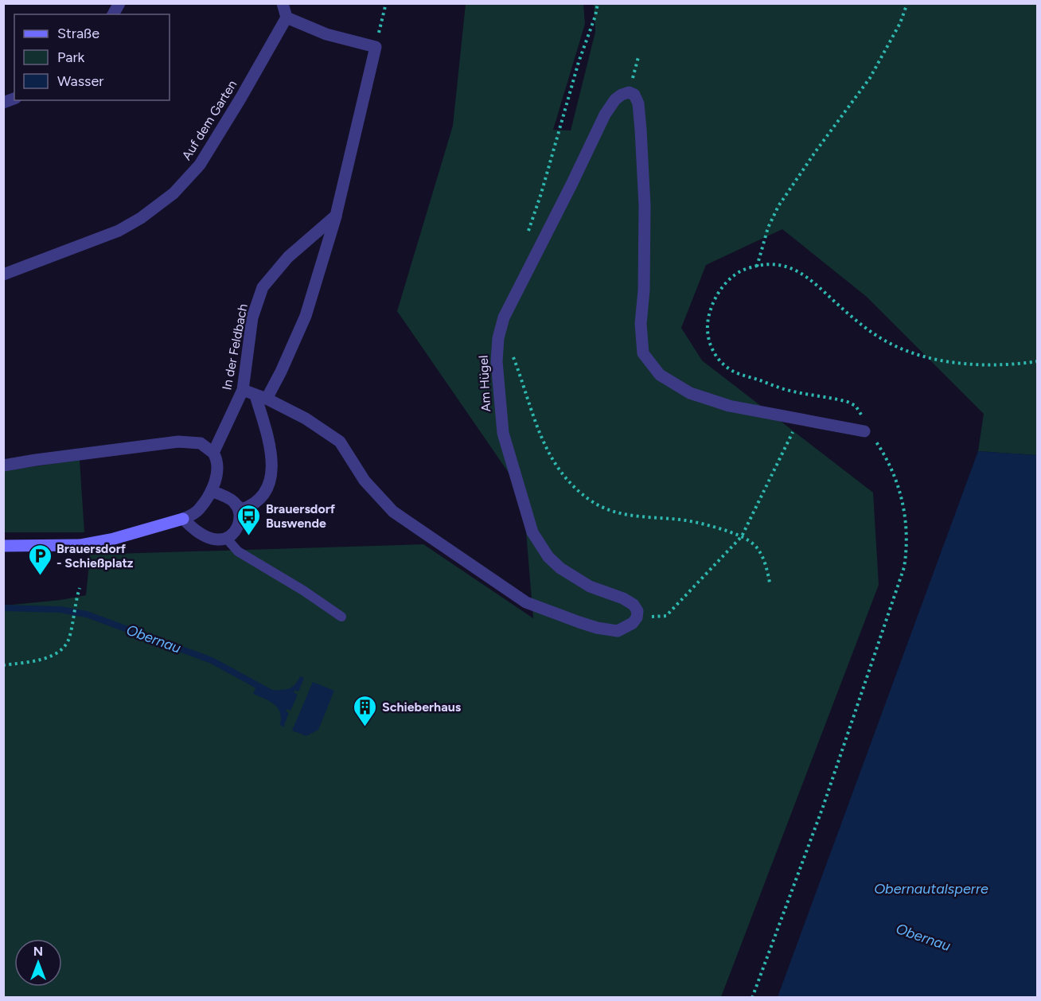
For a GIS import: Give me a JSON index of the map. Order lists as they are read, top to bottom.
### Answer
{
  "streets": {
    "street": ["Auf dem Garten", "In der Feldbach", "Am Hügel"]
  },
  "water": ["Obernau", "Obernautalsperre"],
  "places": {
    "bus stop": ["Brauersdorf Buswende"],
    "parking": ["Brauersdorf - Schießplatz"],
    "building": ["Schieberhaus"]
  },
  "legend": ["Straße", "Park", "Wasser"],
  "north": "top"
}
